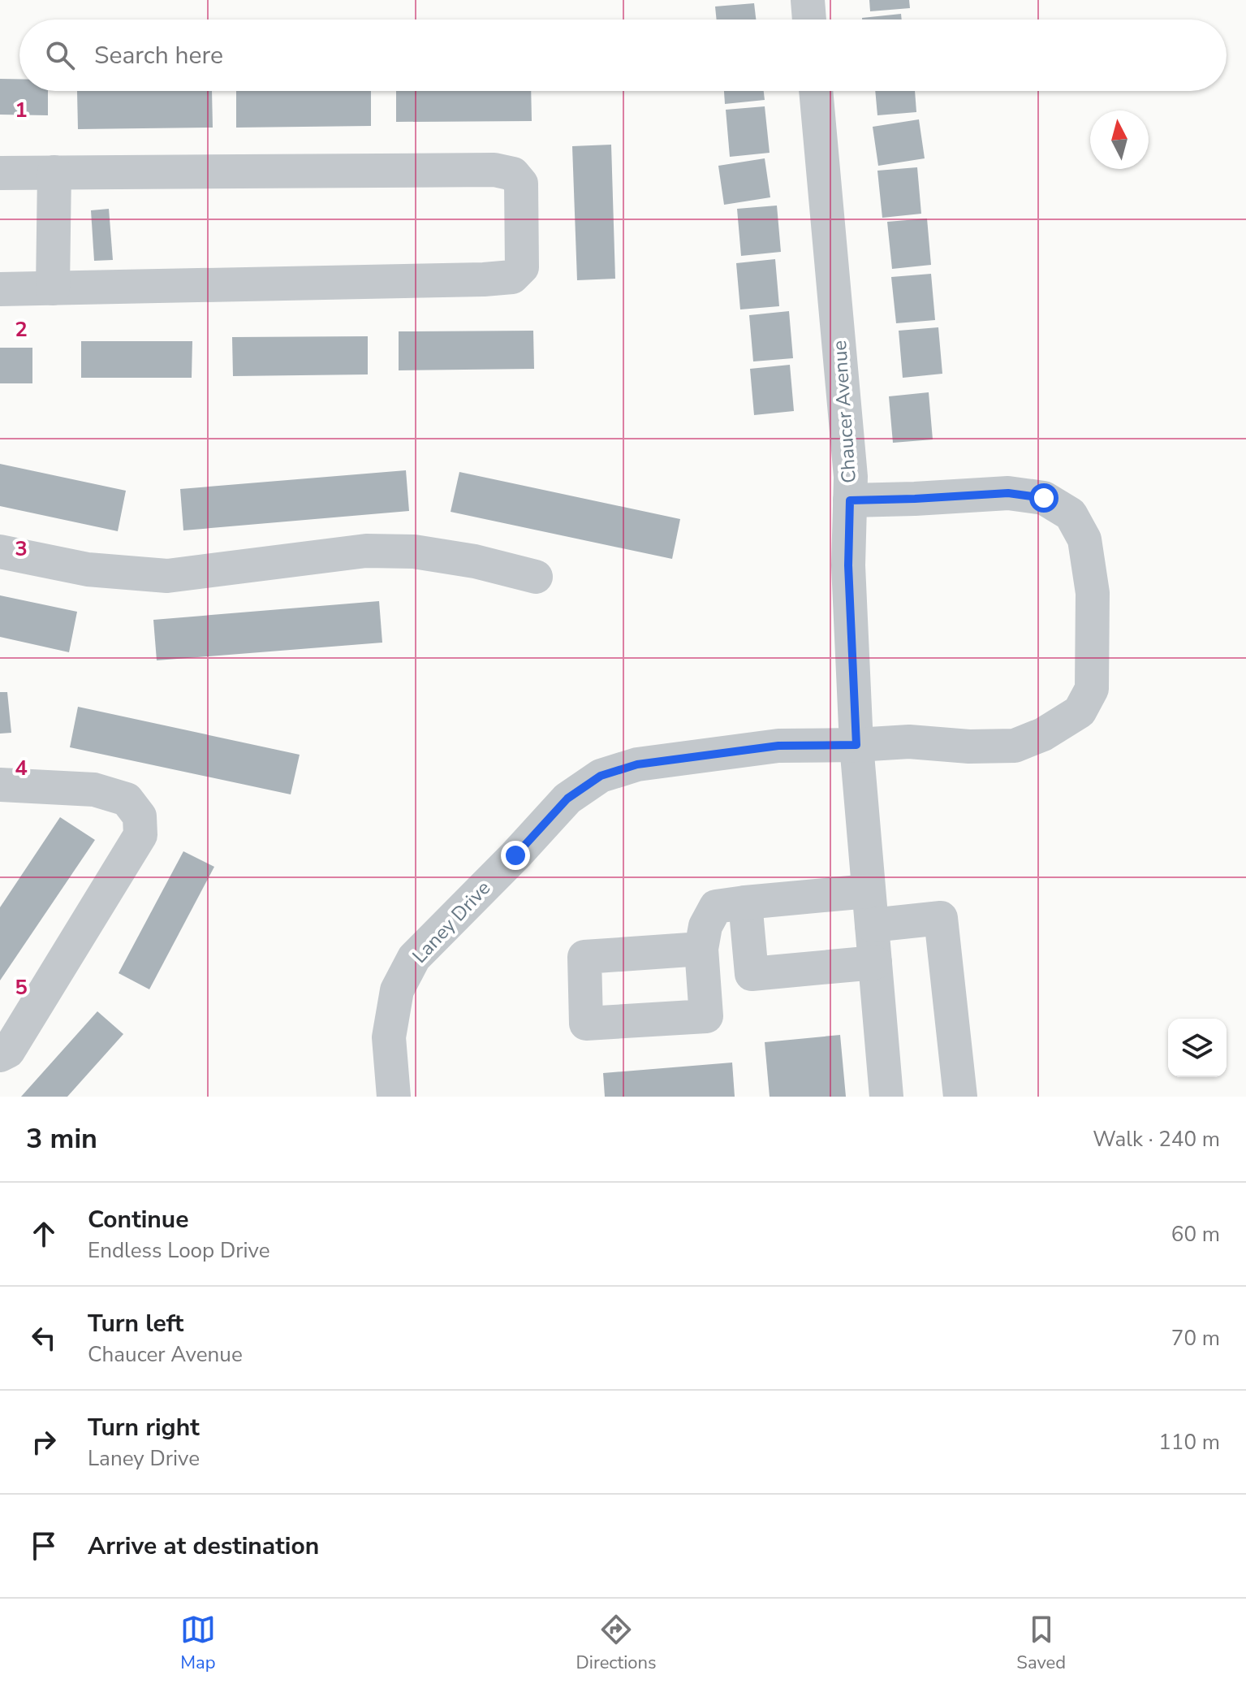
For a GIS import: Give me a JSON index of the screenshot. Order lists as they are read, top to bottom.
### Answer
{
  "streets": {
    "street": ["Chaucer Avenue", "Laney Drive"]
  },
  "crossings": [
    ["Chaucer Avenue", "Laney Drive"]
  ],
  "north": "top",
  "page": {
    "search": "Search here",
    "heading": ["3 min", "Walk · 240 m"],
    "list": [
      ["Continue", "Endless Loop Drive", "60 m"],
      ["Turn left", "Chaucer Avenue", "70 m"],
      ["Turn right", "Laney Drive", "110 m"],
      "Arrive at destination"
    ],
    "nav": ["Map", "Directions", "Saved"]
  },
  "grid": {
    "rows": [
      "1",
      "2",
      "3",
      "4",
      "5"
    ]
  }
}
